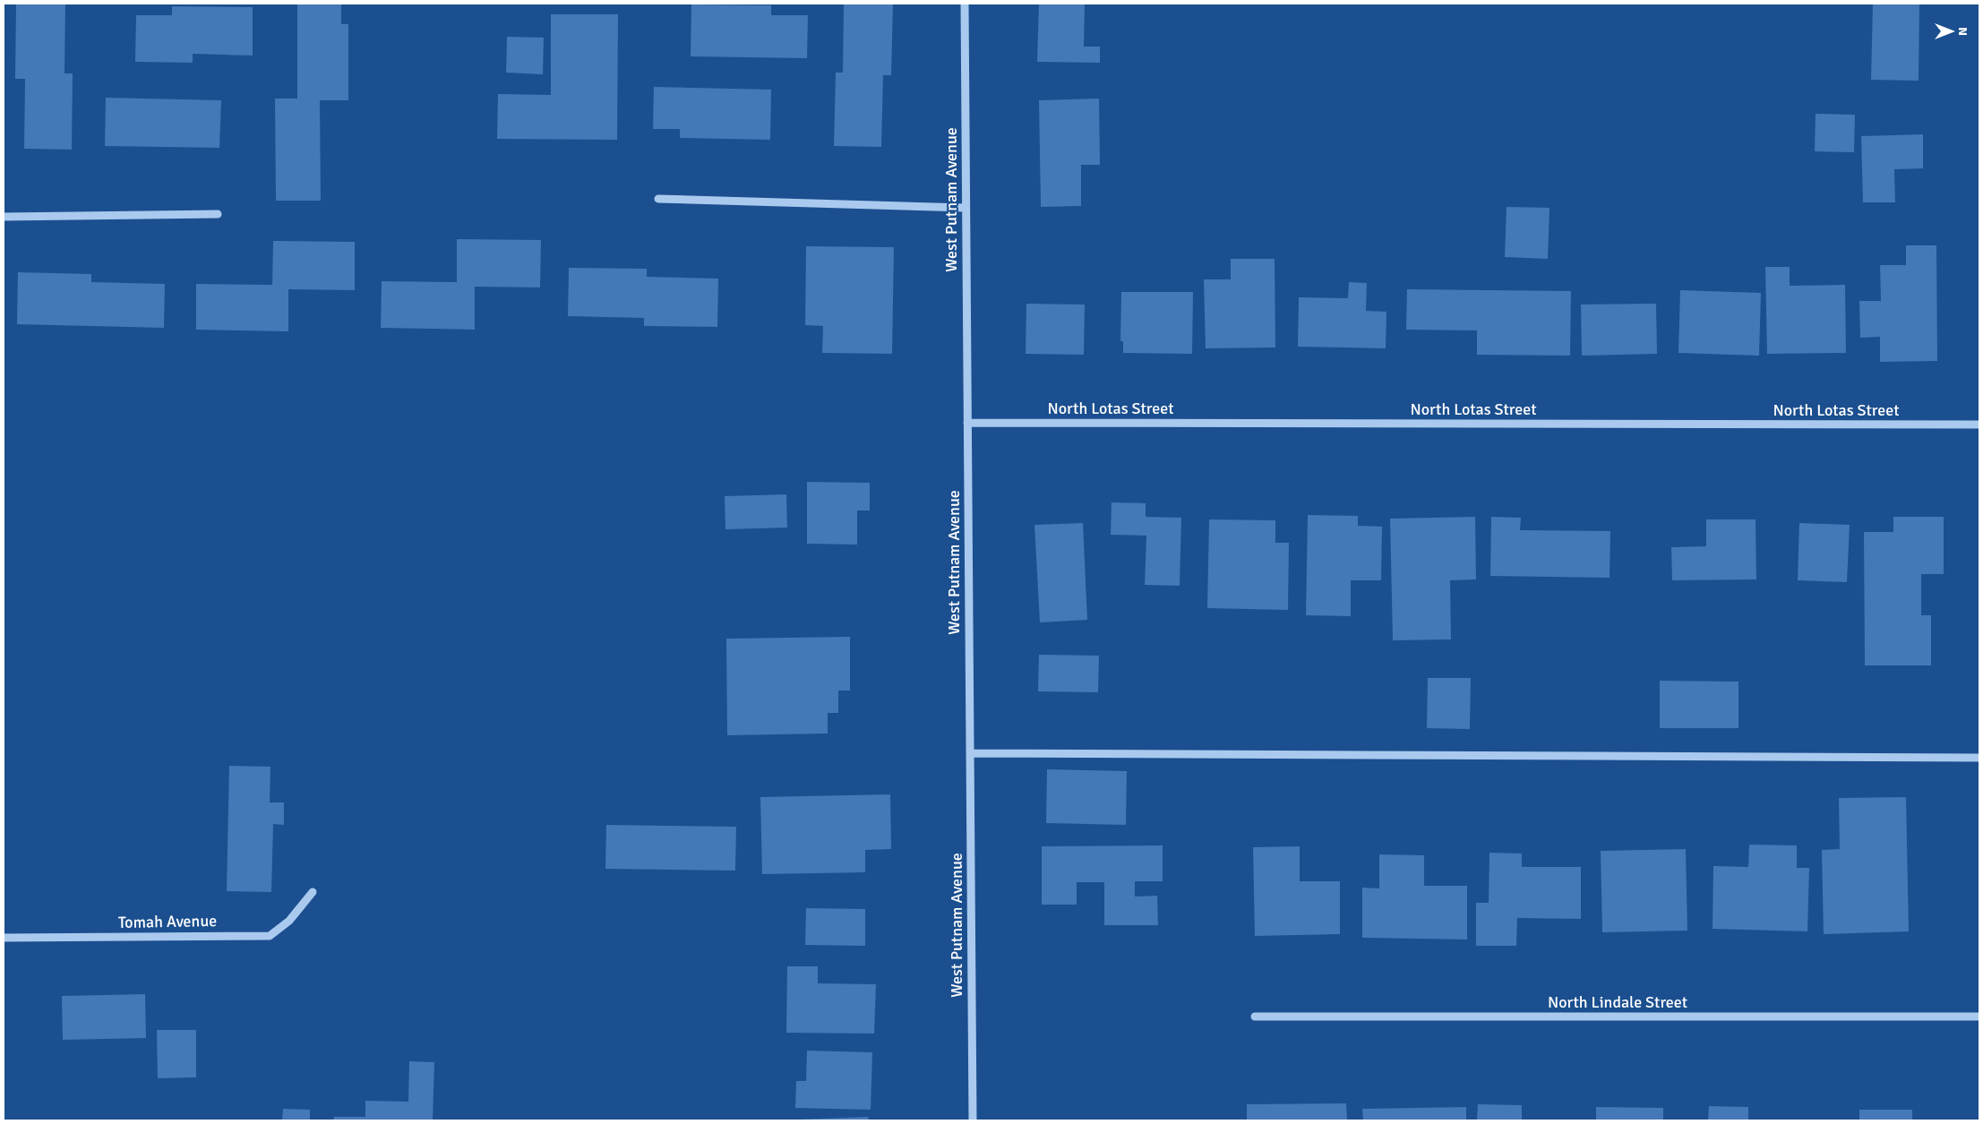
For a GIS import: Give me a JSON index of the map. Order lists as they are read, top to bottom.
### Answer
{
  "streets": {
    "street": [
      "West Putnam Avenue",
      "North Lotas Street",
      "Tomah Avenue",
      "North Lindale Street"
    ]
  },
  "crossings": [
    ["West Putnam Avenue", "North Lotas Street"]
  ],
  "north": "right"
}
